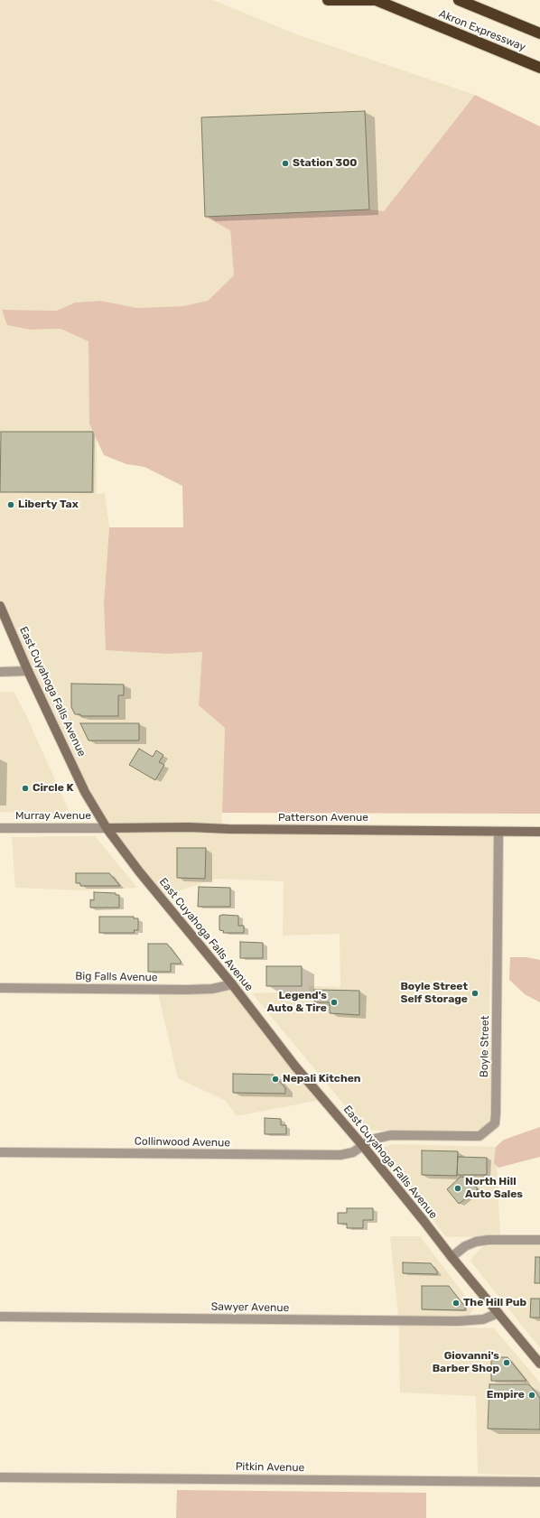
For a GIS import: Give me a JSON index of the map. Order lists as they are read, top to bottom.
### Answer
{
  "streets": {
    "highway": ["Akron Expressway"],
    "street": [
      "East Cuyahoga Falls Avenue",
      "Murray Avenue",
      "Patterson Avenue",
      "Big Falls Avenue",
      "Boyle Street",
      "Collinwood Avenue",
      "Sawyer Avenue",
      "Pitkin Avenue"
    ]
  },
  "crossings": [
    ["East Cuyahoga Falls Avenue", "Murray Avenue"],
    ["East Cuyahoga Falls Avenue", "Patterson Avenue"],
    ["East Cuyahoga Falls Avenue", "Big Falls Avenue"],
    ["East Cuyahoga Falls Avenue", "Boyle Street"],
    ["East Cuyahoga Falls Avenue", "Collinwood Avenue"],
    ["East Cuyahoga Falls Avenue", "Sawyer Avenue"],
    ["Murray Avenue", "Patterson Avenue"],
    ["Patterson Avenue", "Boyle Street"],
    ["Boyle Street", "Collinwood Avenue"]
  ],
  "places": [
    "Station 300",
    "Liberty Tax",
    "Circle K",
    "Boyle Street Self Storage",
    "Legend's Auto & Tire",
    "Nepali Kitchen",
    "North Hill Auto Sales",
    "The Hill Pub",
    "Giovanni's Barber Shop",
    "Empire"
  ]
}
